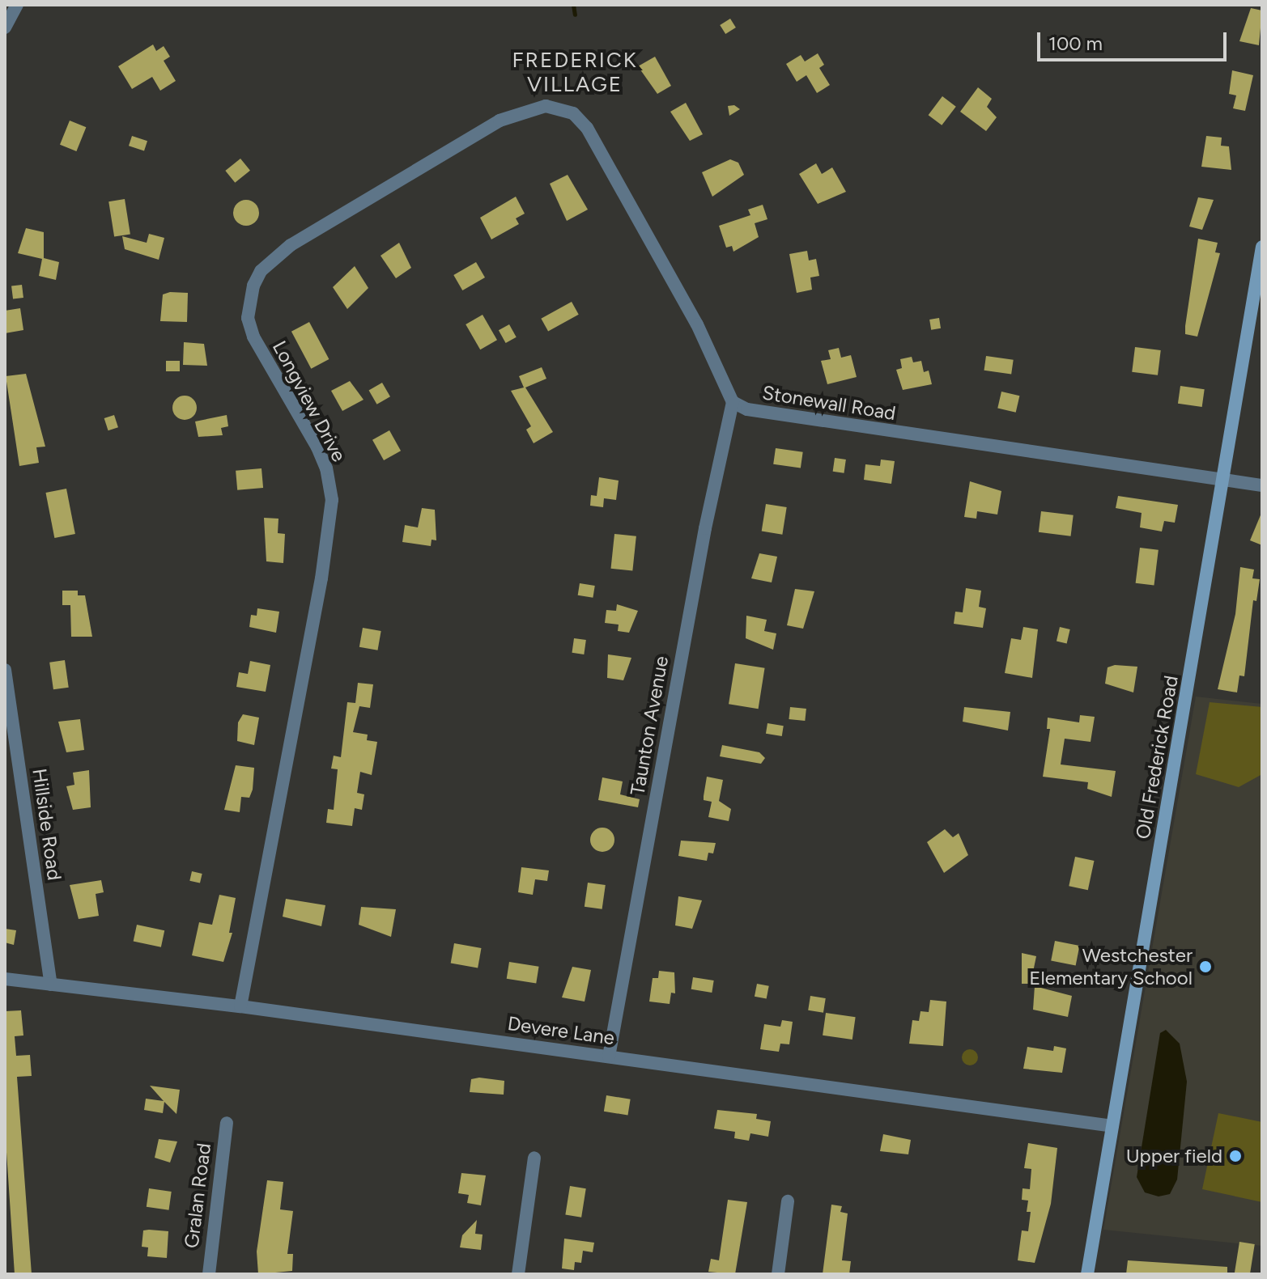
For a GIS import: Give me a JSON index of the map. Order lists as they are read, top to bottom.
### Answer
{
  "streets": {
    "street": [
      "Longview Drive",
      "Stonewall Road",
      "Taunton Avenue",
      "Old Frederick Road",
      "Hillside Road",
      "Devere Lane",
      "Gralan Road"
    ]
  },
  "crossings": [
    ["Longview Drive", "Stonewall Road"],
    ["Longview Drive", "Devere Lane"],
    ["Stonewall Road", "Taunton Avenue"],
    ["Stonewall Road", "Old Frederick Road"],
    ["Taunton Avenue", "Devere Lane"],
    ["Old Frederick Road", "Devere Lane"],
    ["Hillside Road", "Devere Lane"]
  ],
  "districts": ["FREDERICK VILLAGE"],
  "places": ["Westchester Elementary School", "Upper field"],
  "scale_bar": "100 m"
}
